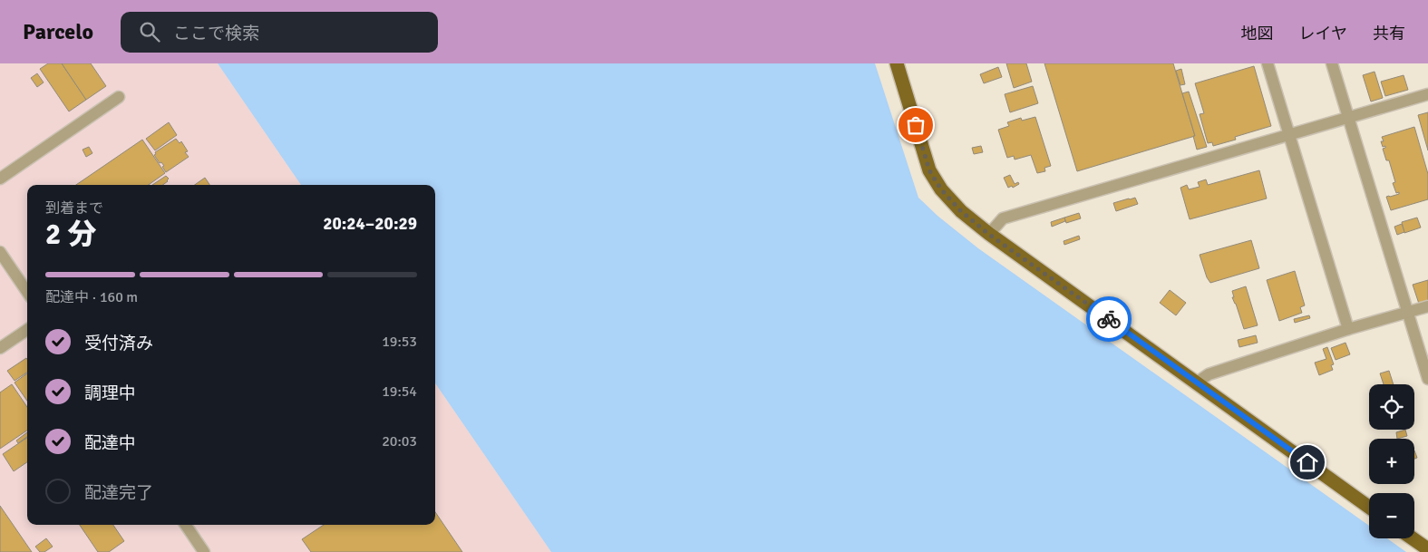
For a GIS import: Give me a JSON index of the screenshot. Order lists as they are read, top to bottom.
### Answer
{
  "page": {
    "header": "Parcelo",
    "search": "ここで検索",
    "nav": ["地図", "レイヤ", "共有"],
    "heading": ["2 分", "到着まで", "20:24–20:29"],
    "bar": "配達中 · 160 m",
    "list": [
      ["受付済み", "19:53"],
      ["調理中", "19:54"],
      ["配達中", "20:03"],
      "配達完了"
    ],
    "map_buttons": ["+", "−"]
  }
}
